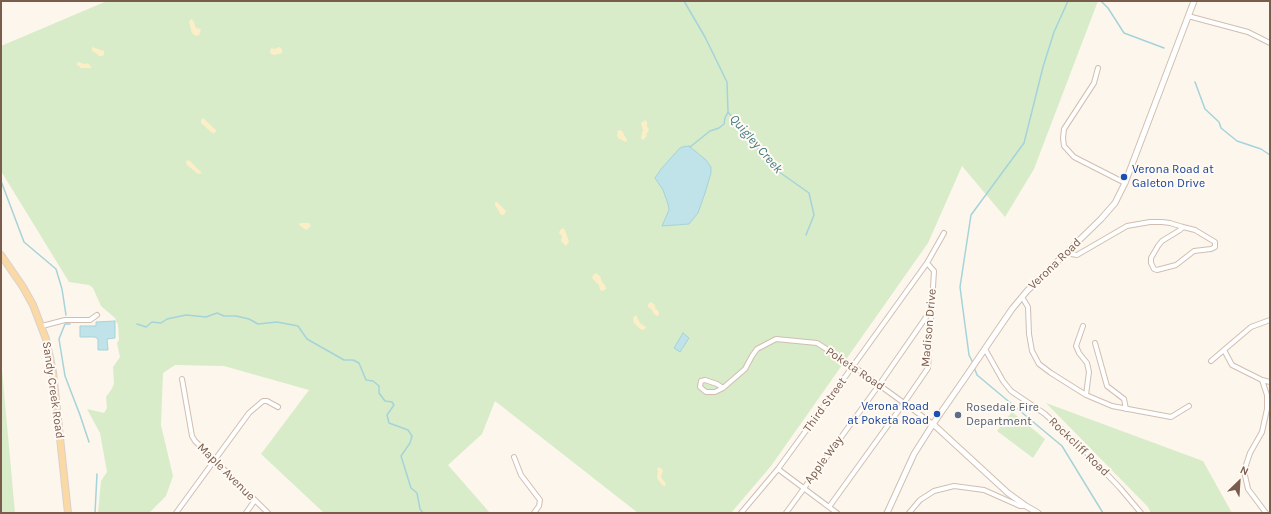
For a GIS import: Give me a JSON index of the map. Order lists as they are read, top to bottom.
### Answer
{
  "streets": {
    "main road": ["Sandy Creek Road"],
    "street": [
      "Verona Road",
      "Madison Drive",
      "Poketa Road",
      "Third Street",
      "Rockcliff Road",
      "Apple Way",
      "Maple Avenue"
    ]
  },
  "crossings": [
    ["Verona Road", "Poketa Road"],
    ["Verona Road", "Rockcliff Road"],
    ["Madison Drive", "Poketa Road"],
    ["Madison Drive", "Third Street"],
    ["Madison Drive", "Apple Way"],
    ["Poketa Road", "Third Street"],
    ["Poketa Road", "Apple Way"]
  ],
  "water": ["Quigley Creek"],
  "places": ["Verona Road at Galeton Drive", "Verona Road at Poketa Road", "Rosedale Fire Department"],
  "north": "top right"
}
